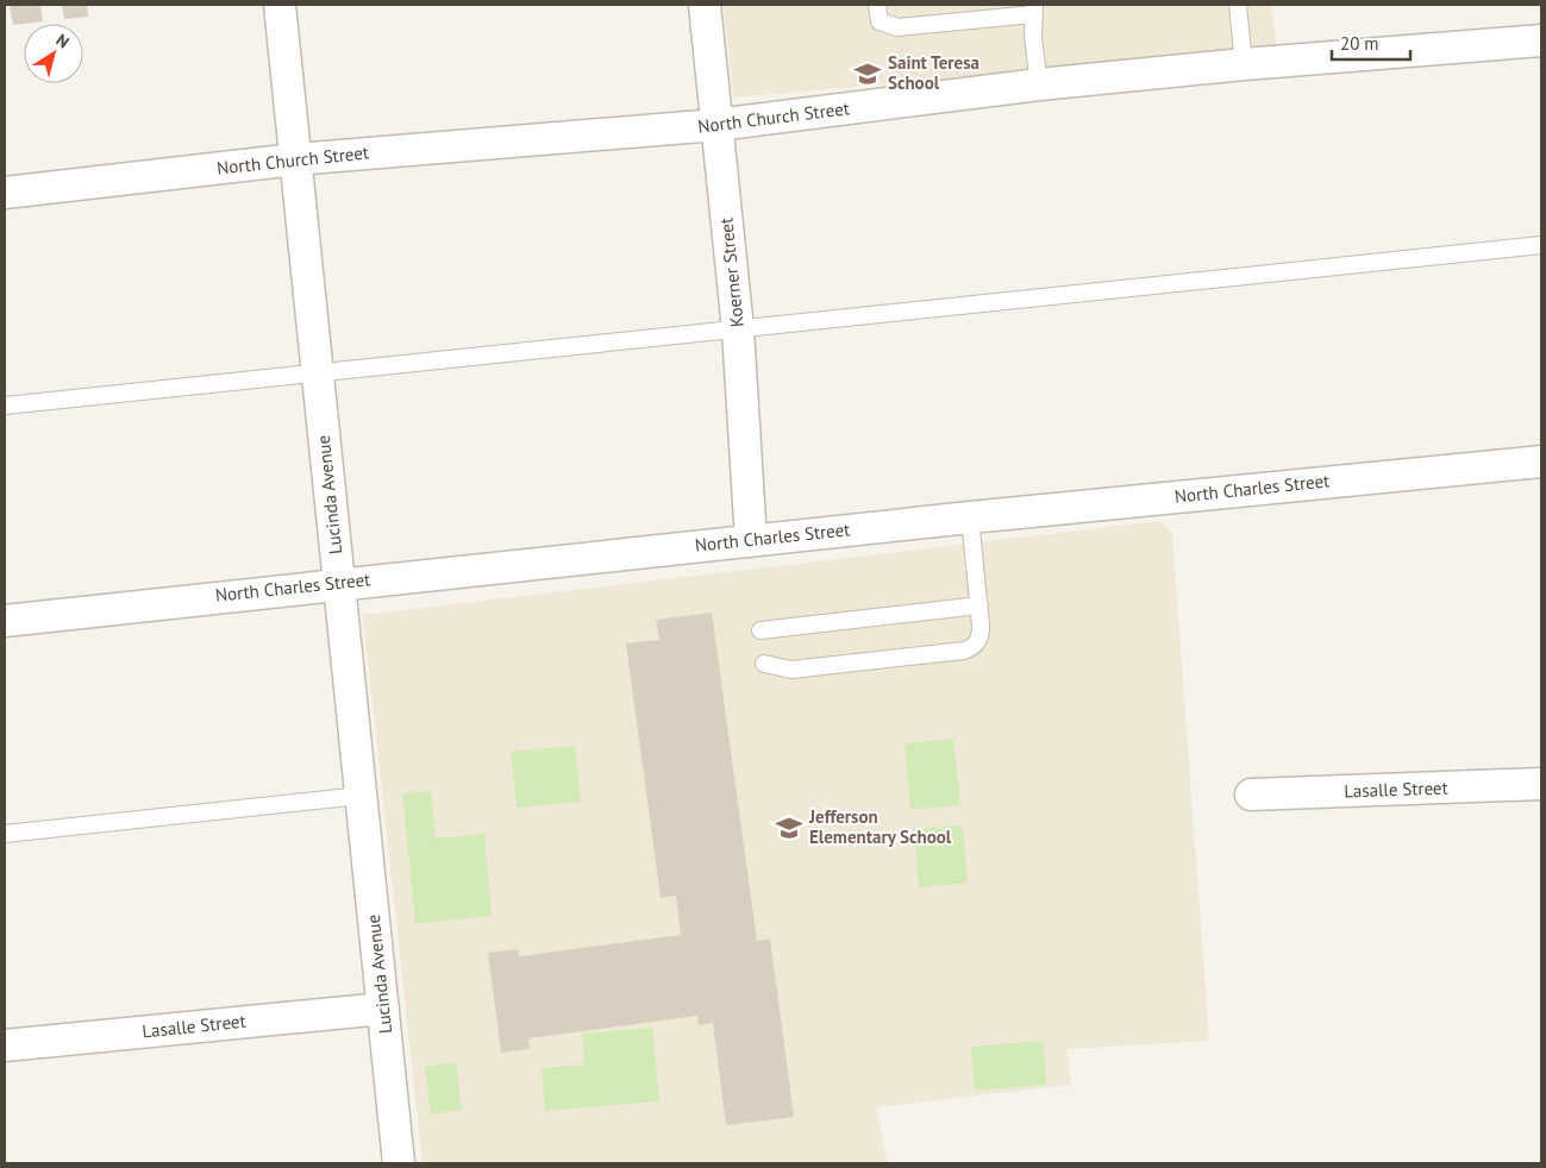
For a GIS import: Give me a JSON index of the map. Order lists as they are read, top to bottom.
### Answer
{
  "streets": {
    "street": [
      "North Church Street",
      "Koerner Street",
      "North Charles Street",
      "Lucinda Avenue",
      "Lasalle Street"
    ]
  },
  "crossings": [
    ["North Church Street", "Koerner Street"],
    ["North Church Street", "Lucinda Avenue"],
    ["Koerner Street", "North Charles Street"],
    ["North Charles Street", "Lucinda Avenue"],
    ["Lucinda Avenue", "Lasalle Street"]
  ],
  "places": {
    "school or university": ["Saint Teresa School", "Jefferson Elementary School"]
  },
  "scale_bar": "20 m",
  "north": "top right"
}
